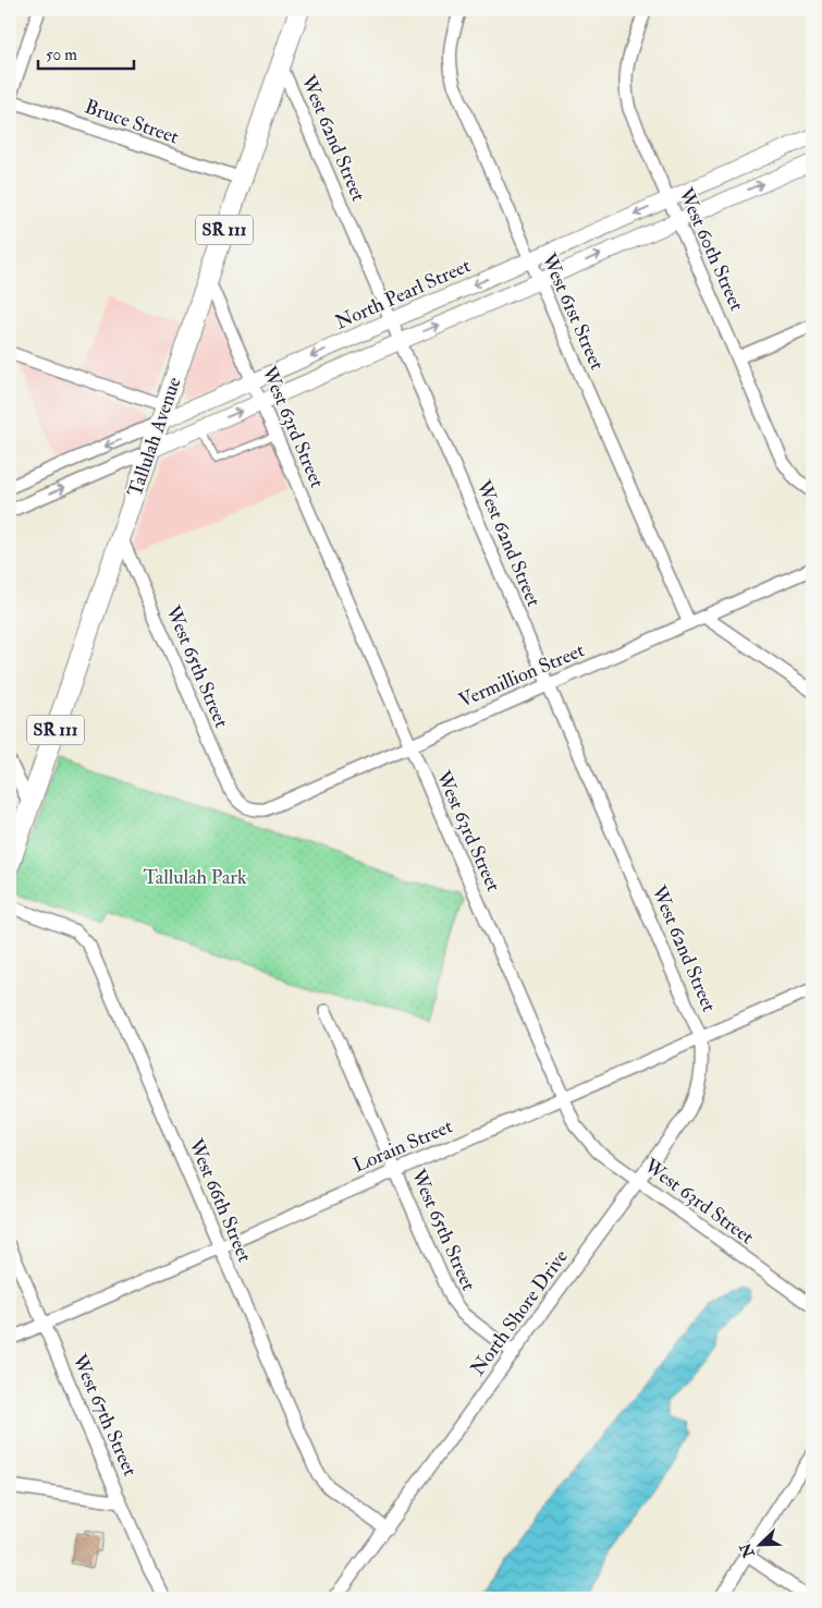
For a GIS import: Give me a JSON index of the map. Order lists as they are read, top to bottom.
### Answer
{
  "streets": {
    "main road": ["SR 111", "Tallulah Avenue"],
    "street": [
      "Bruce Street",
      "West 62nd Street",
      "West 60th Street",
      "North Pearl Street",
      "West 61st Street",
      "West 63rd Street",
      "West 65th Street",
      "Vermillion Street",
      "Lorain Street",
      "West 66th Street",
      "North Shore Drive",
      "West 67th Street"
    ]
  },
  "crossings": [
    ["Bruce Street", "Tallulah Avenue"],
    ["West 62nd Street", "North Pearl Street"],
    ["West 62nd Street", "Tallulah Avenue"],
    ["West 62nd Street", "Vermillion Street"],
    ["West 62nd Street", "Lorain Street"],
    ["West 62nd Street", "North Shore Drive"],
    ["West 60th Street", "North Pearl Street"],
    ["North Pearl Street", "West 61st Street"],
    ["North Pearl Street", "West 63rd Street"],
    ["North Pearl Street", "Tallulah Avenue"],
    ["West 61st Street", "Vermillion Street"],
    ["West 63rd Street", "Tallulah Avenue"],
    ["West 63rd Street", "Vermillion Street"],
    ["West 63rd Street", "Lorain Street"],
    ["West 63rd Street", "North Shore Drive"],
    ["Tallulah Avenue", "West 65th Street"],
    ["West 65th Street", "Vermillion Street"],
    ["West 65th Street", "Lorain Street"],
    ["West 65th Street", "North Shore Drive"],
    ["Lorain Street", "West 66th Street"],
    ["Lorain Street", "North Shore Drive"],
    ["Lorain Street", "West 67th Street"],
    ["West 66th Street", "North Shore Drive"]
  ],
  "parks": ["Tallulah Park"],
  "scale_bar": "50 m",
  "north": "bottom left"
}
